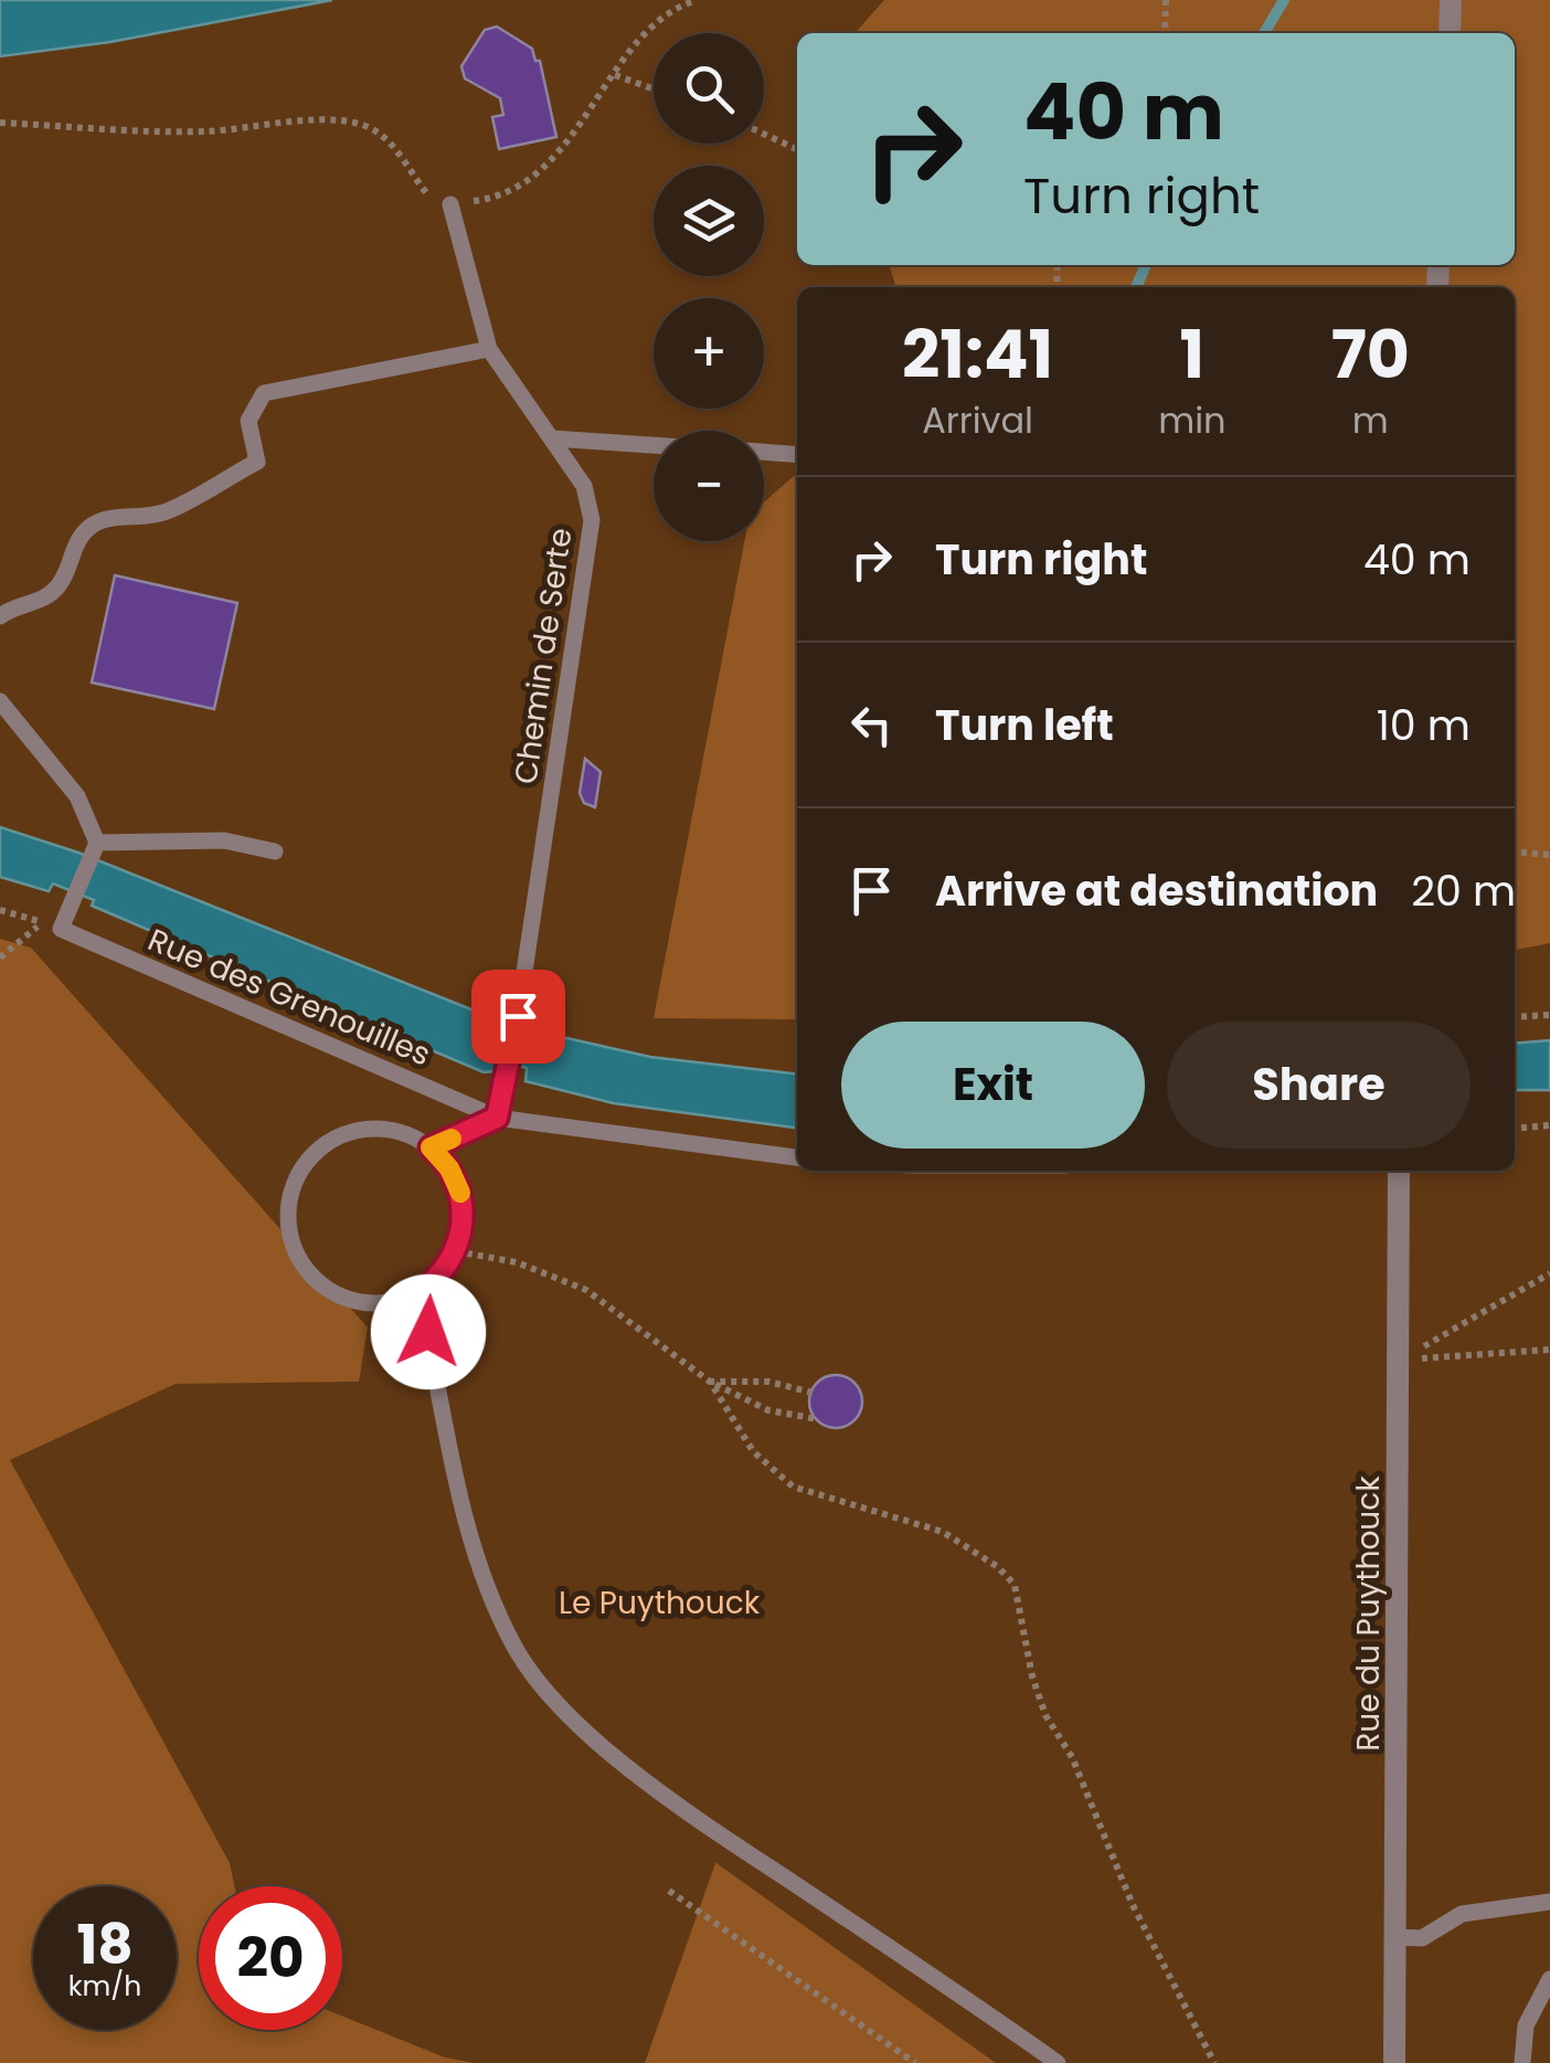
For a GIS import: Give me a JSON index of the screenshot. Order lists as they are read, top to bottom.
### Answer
{
  "streets": {
    "street": ["Rue du Puythouck"],
    "lane": ["Chemin de Serte", "Rue des Grenouilles"]
  },
  "crossings": [
    ["Chemin de Serte", "Rue des Grenouilles"]
  ],
  "parks": ["Le Puythouck"],
  "page": {
    "map_buttons": ["+", "−"],
    "turn": ["40 m", "Turn right"],
    "eta": [
      "21:41",
      "Arrival",
      "1",
      "min",
      "70",
      "m"
    ],
    "list": [
      {
        "name": "Turn right",
        "value": "40 m"
      },
      {
        "name": "Turn left",
        "value": "10 m"
      },
      {
        "name": "Arrive at destination",
        "value": "20 m"
      }
    ],
    "buttons": ["Exit", "Share"],
    "speed": "18 km/h",
    "limit": "20"
  }
}
